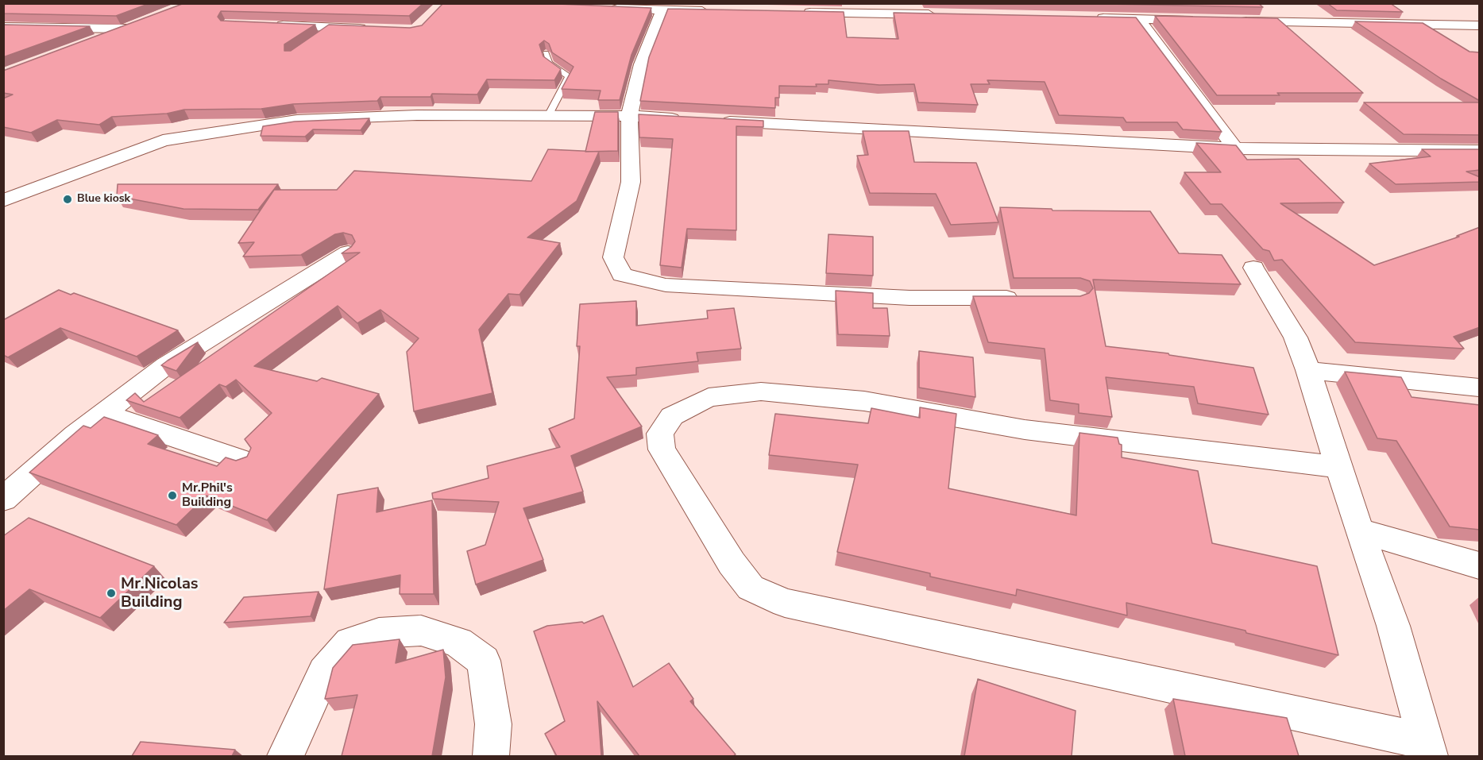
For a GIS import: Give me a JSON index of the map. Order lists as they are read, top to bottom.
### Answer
{
  "places": ["Blue kiosk", "Mr.Phil's Building", "Mr.Nicolas Building"]
}
